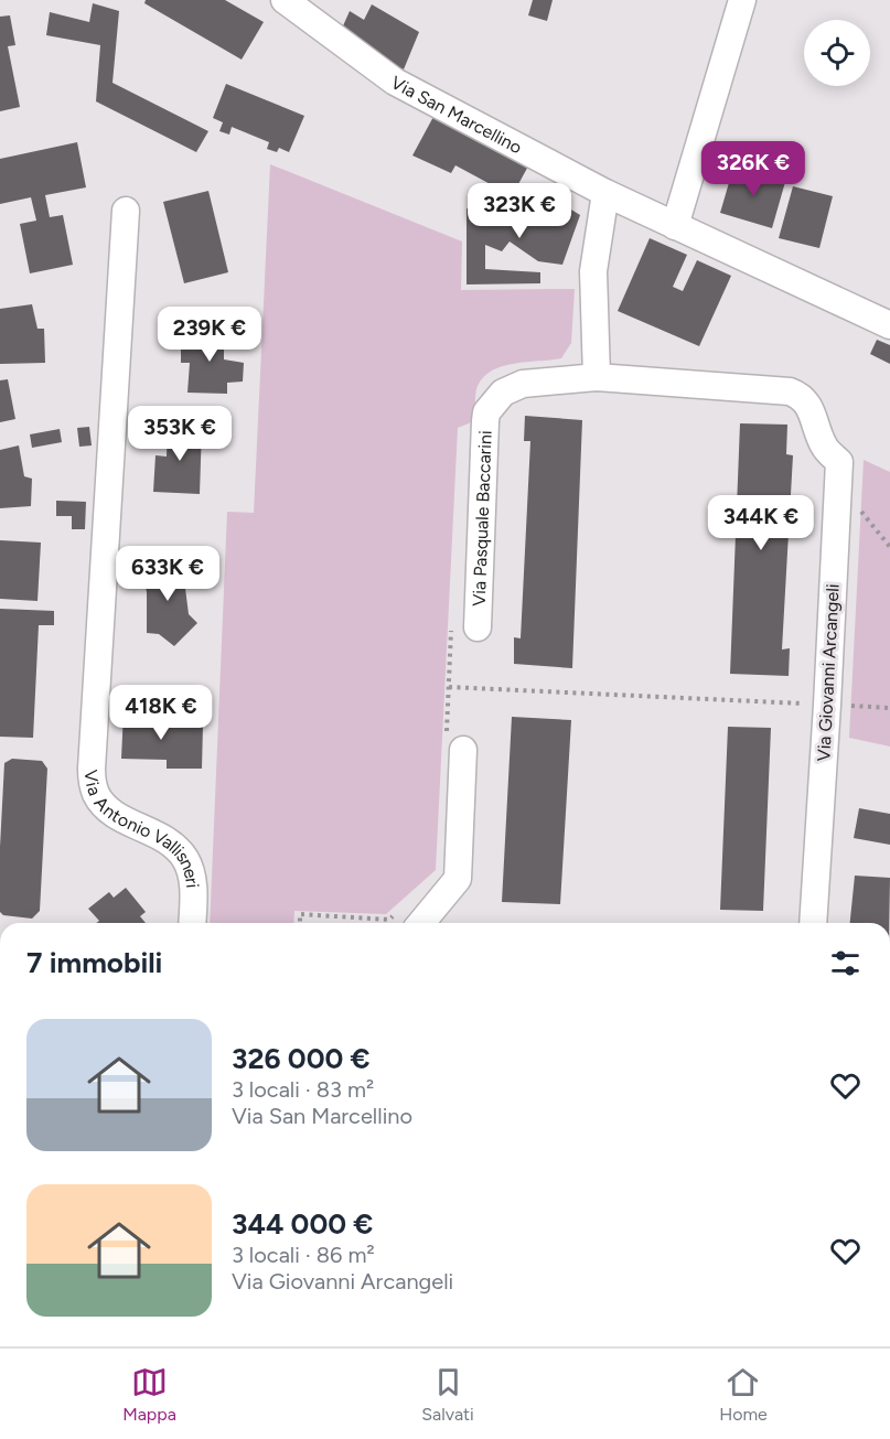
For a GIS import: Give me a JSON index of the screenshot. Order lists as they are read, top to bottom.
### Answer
{
  "streets": {
    "street": [
      "Via San Marcellino",
      "Via Pasquale Baccarini",
      "Via Giovanni Arcangeli",
      "Via Antonio Vallisneri"
    ]
  },
  "crossings": [
    ["Via Pasquale Baccarini", "Via Giovanni Arcangeli"]
  ],
  "page": {
    "price": [
      "326K €",
      "323K €",
      "239K €",
      "353K €",
      "344K €",
      "633K €",
      "418K €"
    ],
    "heading": "7 immobili",
    "list": [
      {
        "name": "326 000 €",
        "note": "3 locali · 83 m² · Via San Marcellino"
      },
      {
        "name": "344 000 €",
        "note": "3 locali · 86 m² · Via Giovanni Arcangeli"
      }
    ],
    "tabs": ["Mappa", "Salvati", "Home"]
  }
}
